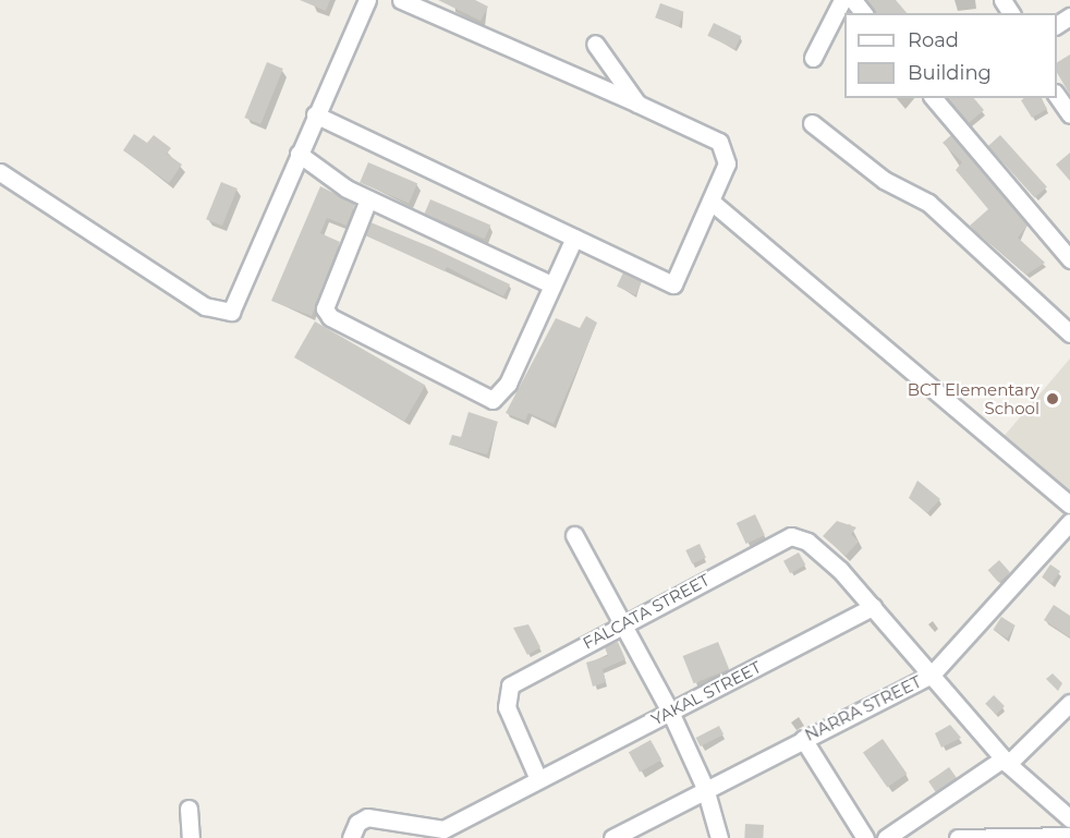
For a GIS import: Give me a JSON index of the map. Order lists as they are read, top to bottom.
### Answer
{
  "streets": {
    "street": ["FALCATA STREET", "YAKAL STREET", "NARRA STREET"]
  },
  "crossings": [
    ["FALCATA STREET", "YAKAL STREET"]
  ],
  "places": ["BCT Elementary School"],
  "legend": ["Road", "Building"]
}
